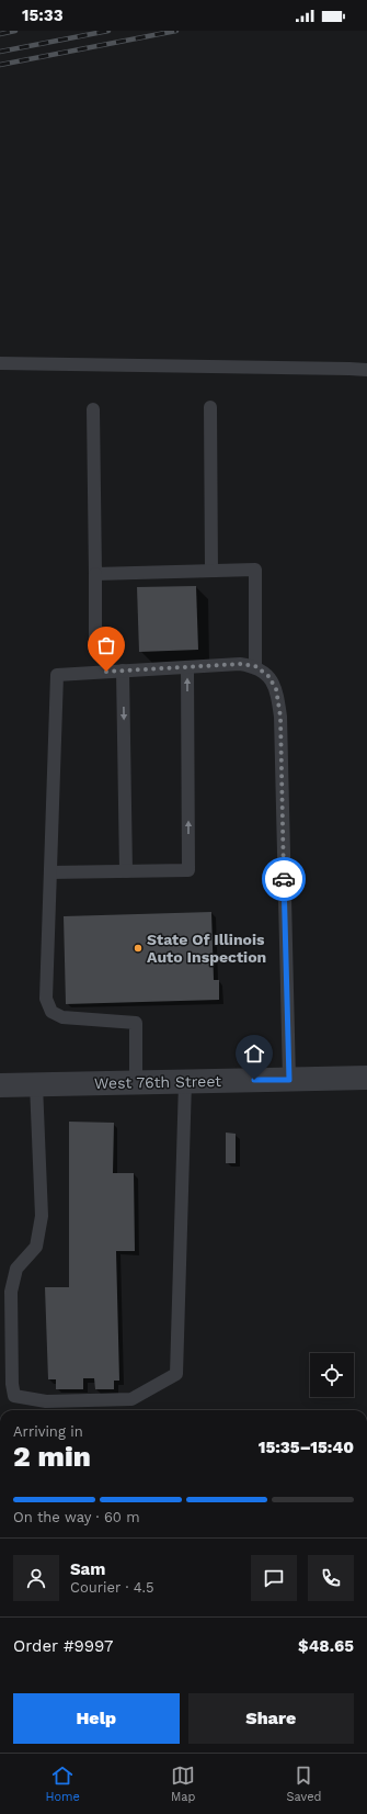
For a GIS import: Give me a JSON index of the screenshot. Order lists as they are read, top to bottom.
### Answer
{
  "streets": {
    "street": ["West 76th Street"]
  },
  "places": ["State Of Illinois Auto Inspection"],
  "page": {
    "status": "15:33",
    "heading": ["2 min", "Arriving in", "15:35–15:40"],
    "panel": [
      "Sam",
      "Courier · 4.5",
      "Order #9997",
      "$48.65"
    ],
    "bar": "On the way · 60 m",
    "buttons": ["Help", "Share"],
    "tabs": ["Home", "Map", "Saved"]
  }
}
